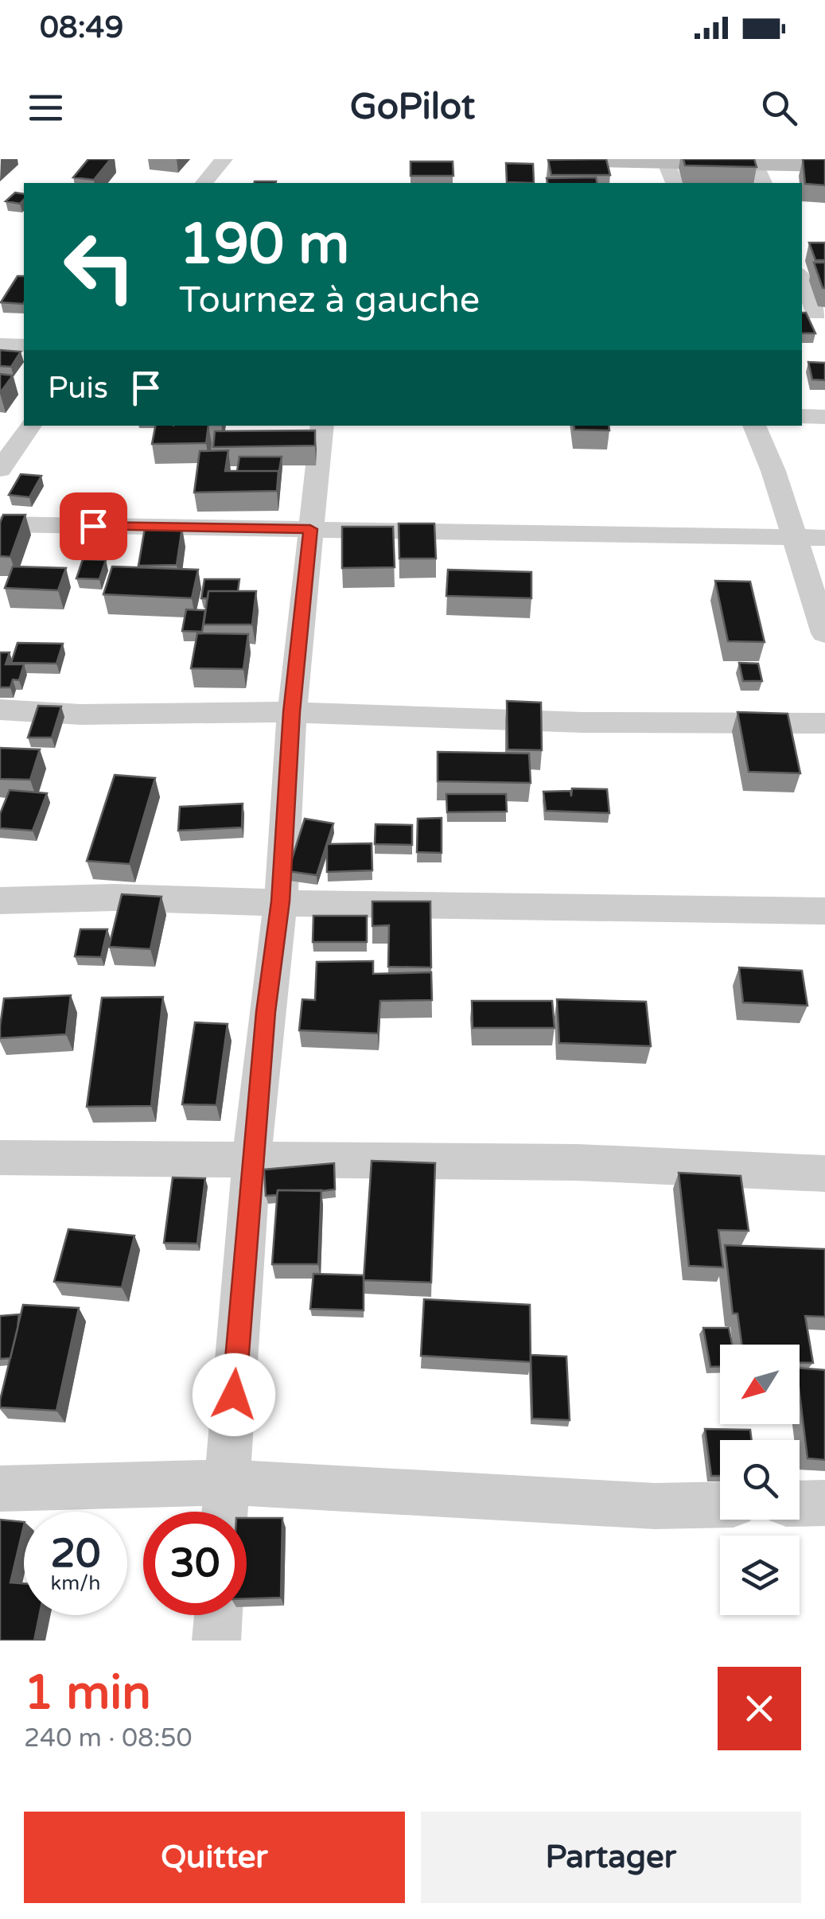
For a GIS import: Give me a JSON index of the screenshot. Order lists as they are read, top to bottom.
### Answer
{
  "north": "bottom left",
  "page": {
    "status": "08:49",
    "header": "GoPilot",
    "turn": ["190 m", "Tournez à gauche"],
    "then": "Puis",
    "speed": "20 km/h",
    "limit": "30",
    "heading": ["1 min", "240 m · 08:50"],
    "buttons": ["Quitter", "Partager"]
  }
}
